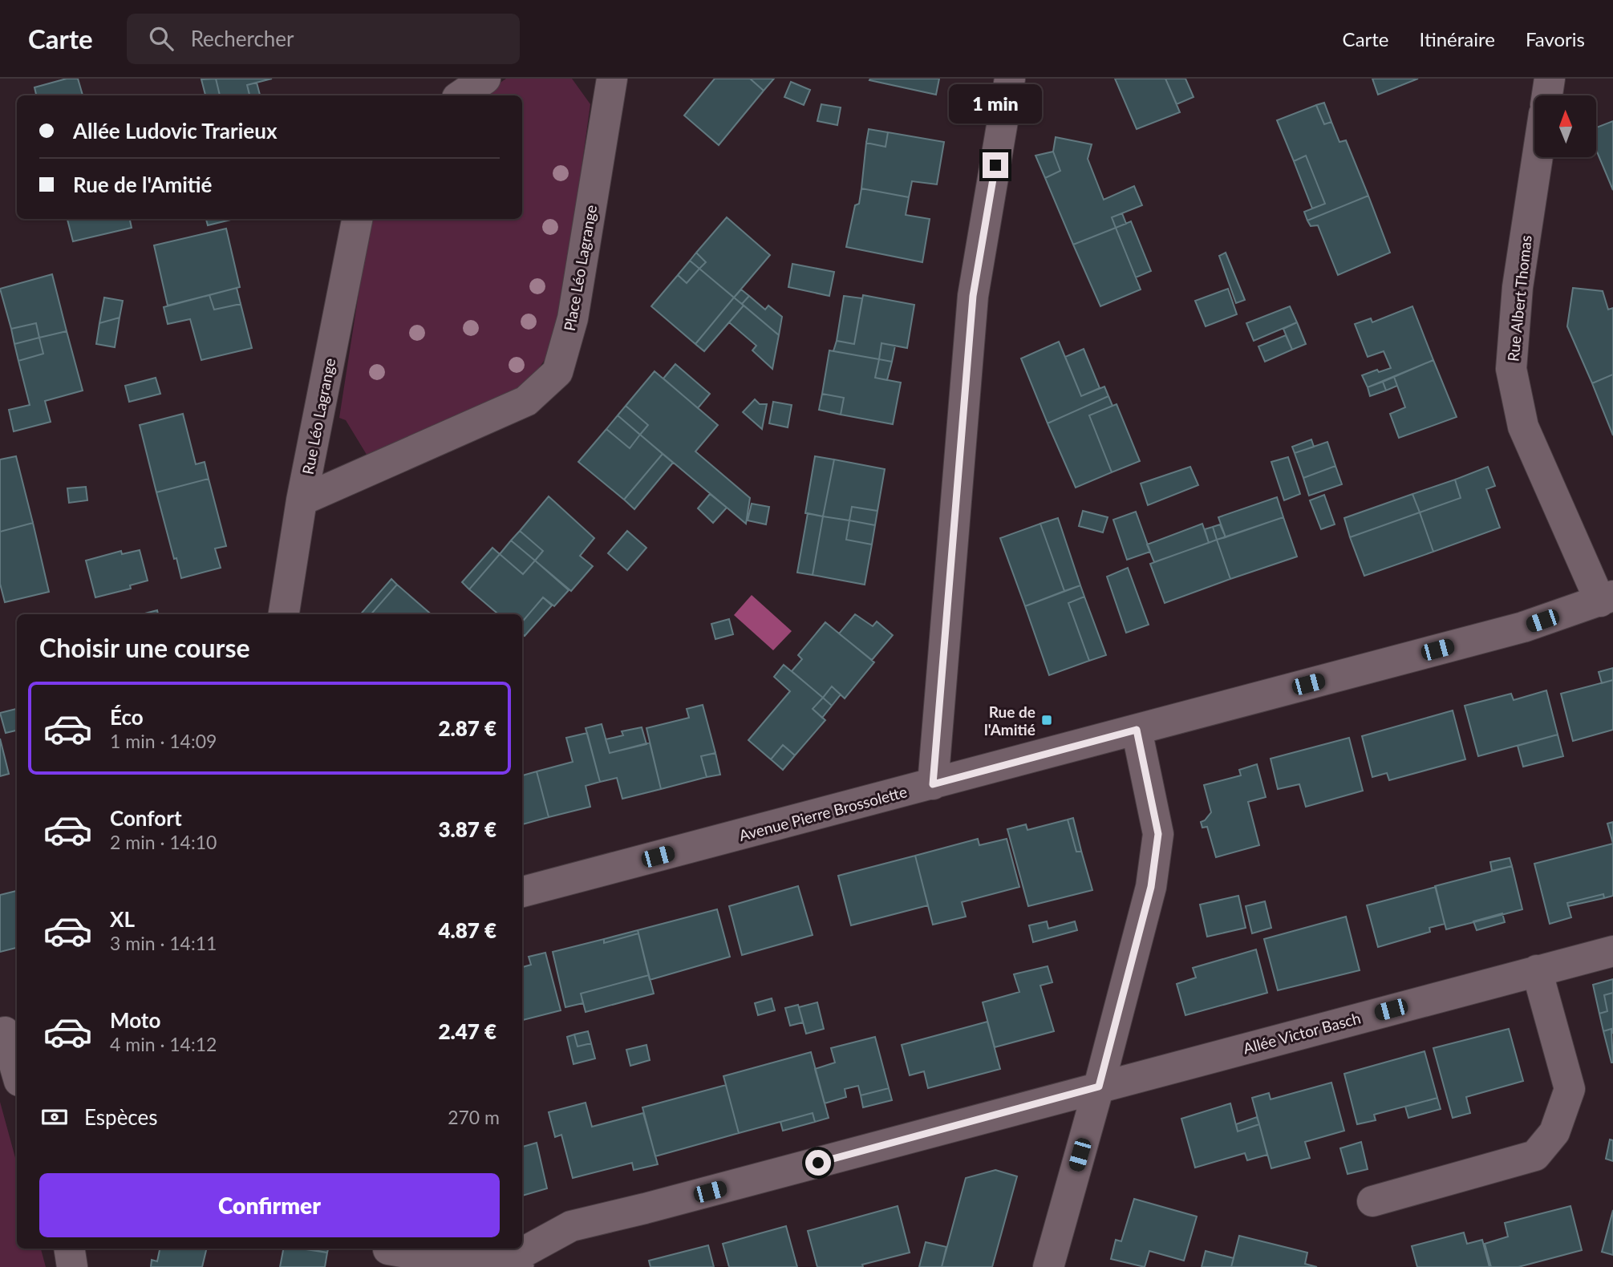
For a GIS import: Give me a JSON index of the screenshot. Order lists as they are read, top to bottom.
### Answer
{
  "streets": {
    "street": [
      "Place Léo Lagrange",
      "Rue Albert Thomas",
      "Rue Léo Lagrange",
      "Avenue Pierre Brossolette",
      "Allée Victor Basch"
    ]
  },
  "crossings": [
    ["Place Léo Lagrange", "Rue Léo Lagrange"],
    ["Rue Albert Thomas", "Avenue Pierre Brossolette"]
  ],
  "places": {
    "transit": ["Rue de l'Amitié"]
  },
  "north": "top",
  "page": {
    "header": "Carte",
    "search": "Rechercher",
    "nav": ["Carte", "Itinéraire", "Favoris"],
    "bubble": "1 min",
    "banner": ["Allée Ludovic Trarieux", "Rue de l'Amitié"],
    "heading": "Choisir une course",
    "list": [
      {
        "name": "Éco",
        "note": "1 min · 14:09",
        "value": "2.87 €"
      },
      {
        "name": "Confort",
        "note": "2 min · 14:10",
        "value": "3.87 €"
      },
      {
        "name": "XL",
        "note": "3 min · 14:11",
        "value": "4.87 €"
      },
      {
        "name": "Moto",
        "note": "4 min · 14:12",
        "value": "2.47 €"
      }
    ],
    "pay": ["Espèces", "270 m"],
    "buttons": "Confirmer"
  }
}
